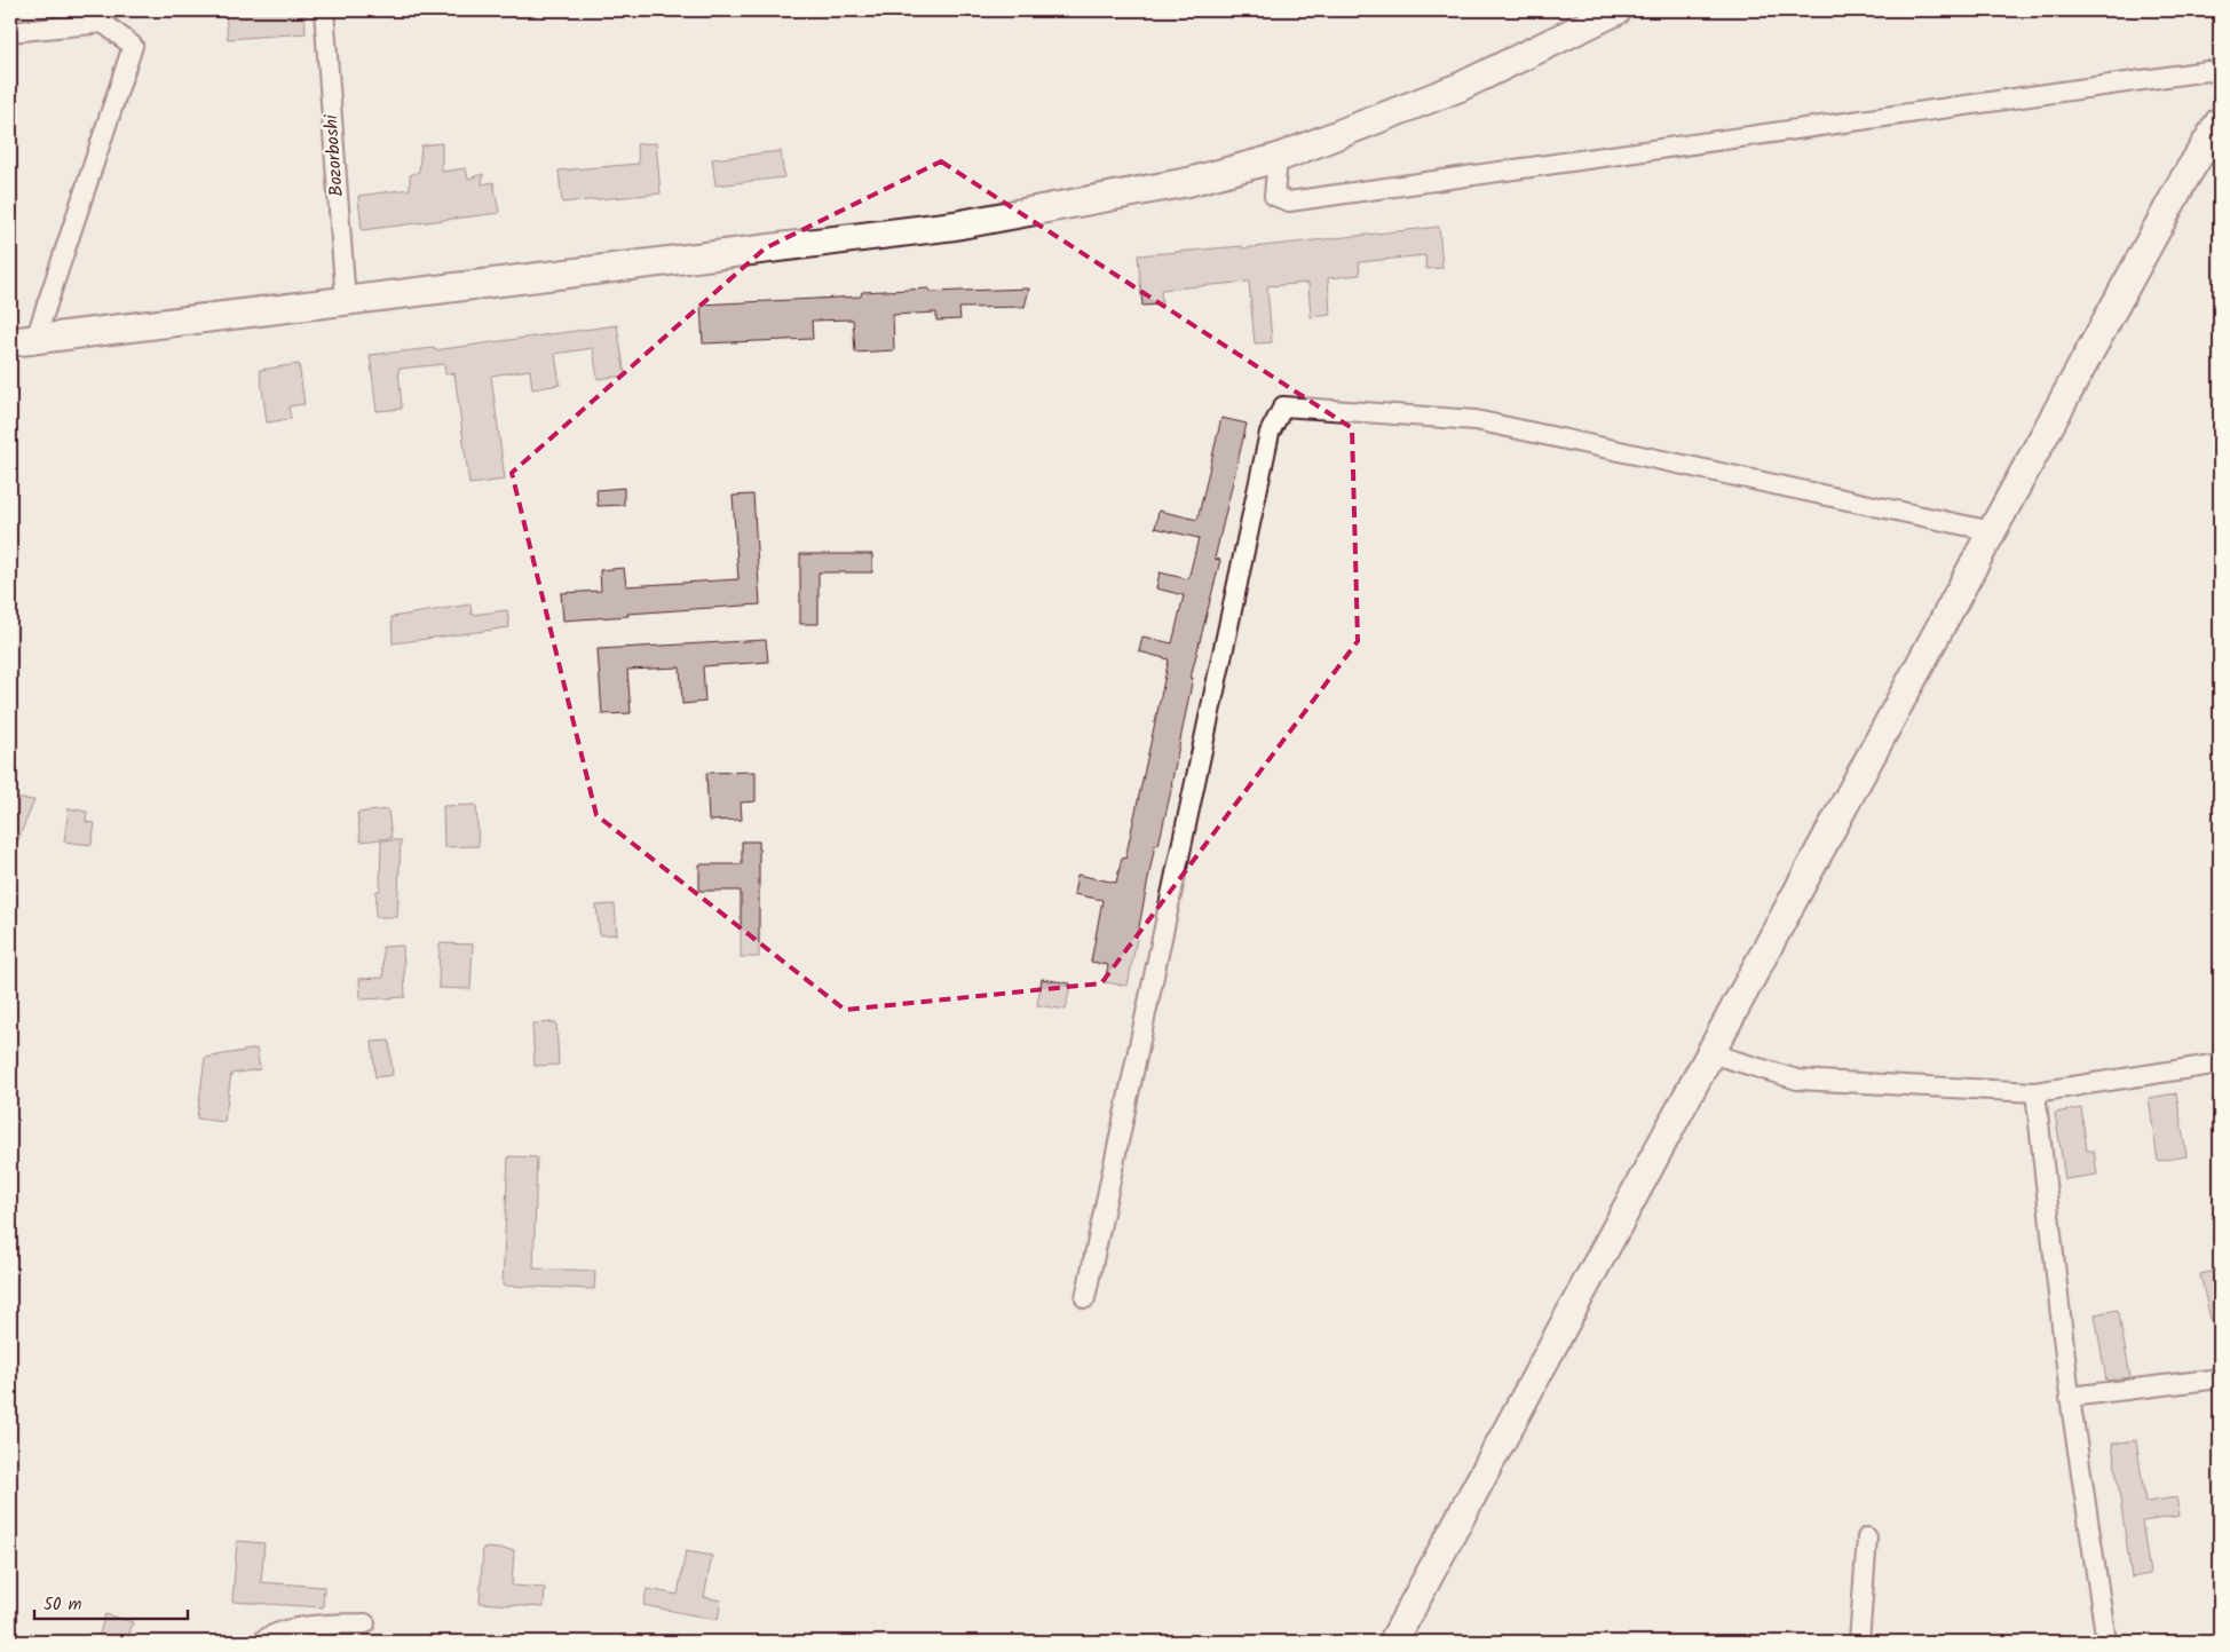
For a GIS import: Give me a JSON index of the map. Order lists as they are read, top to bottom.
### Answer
{
  "streets": {
    "street": ["Bozorboshi"]
  },
  "scale_bar": "50 m"
}
